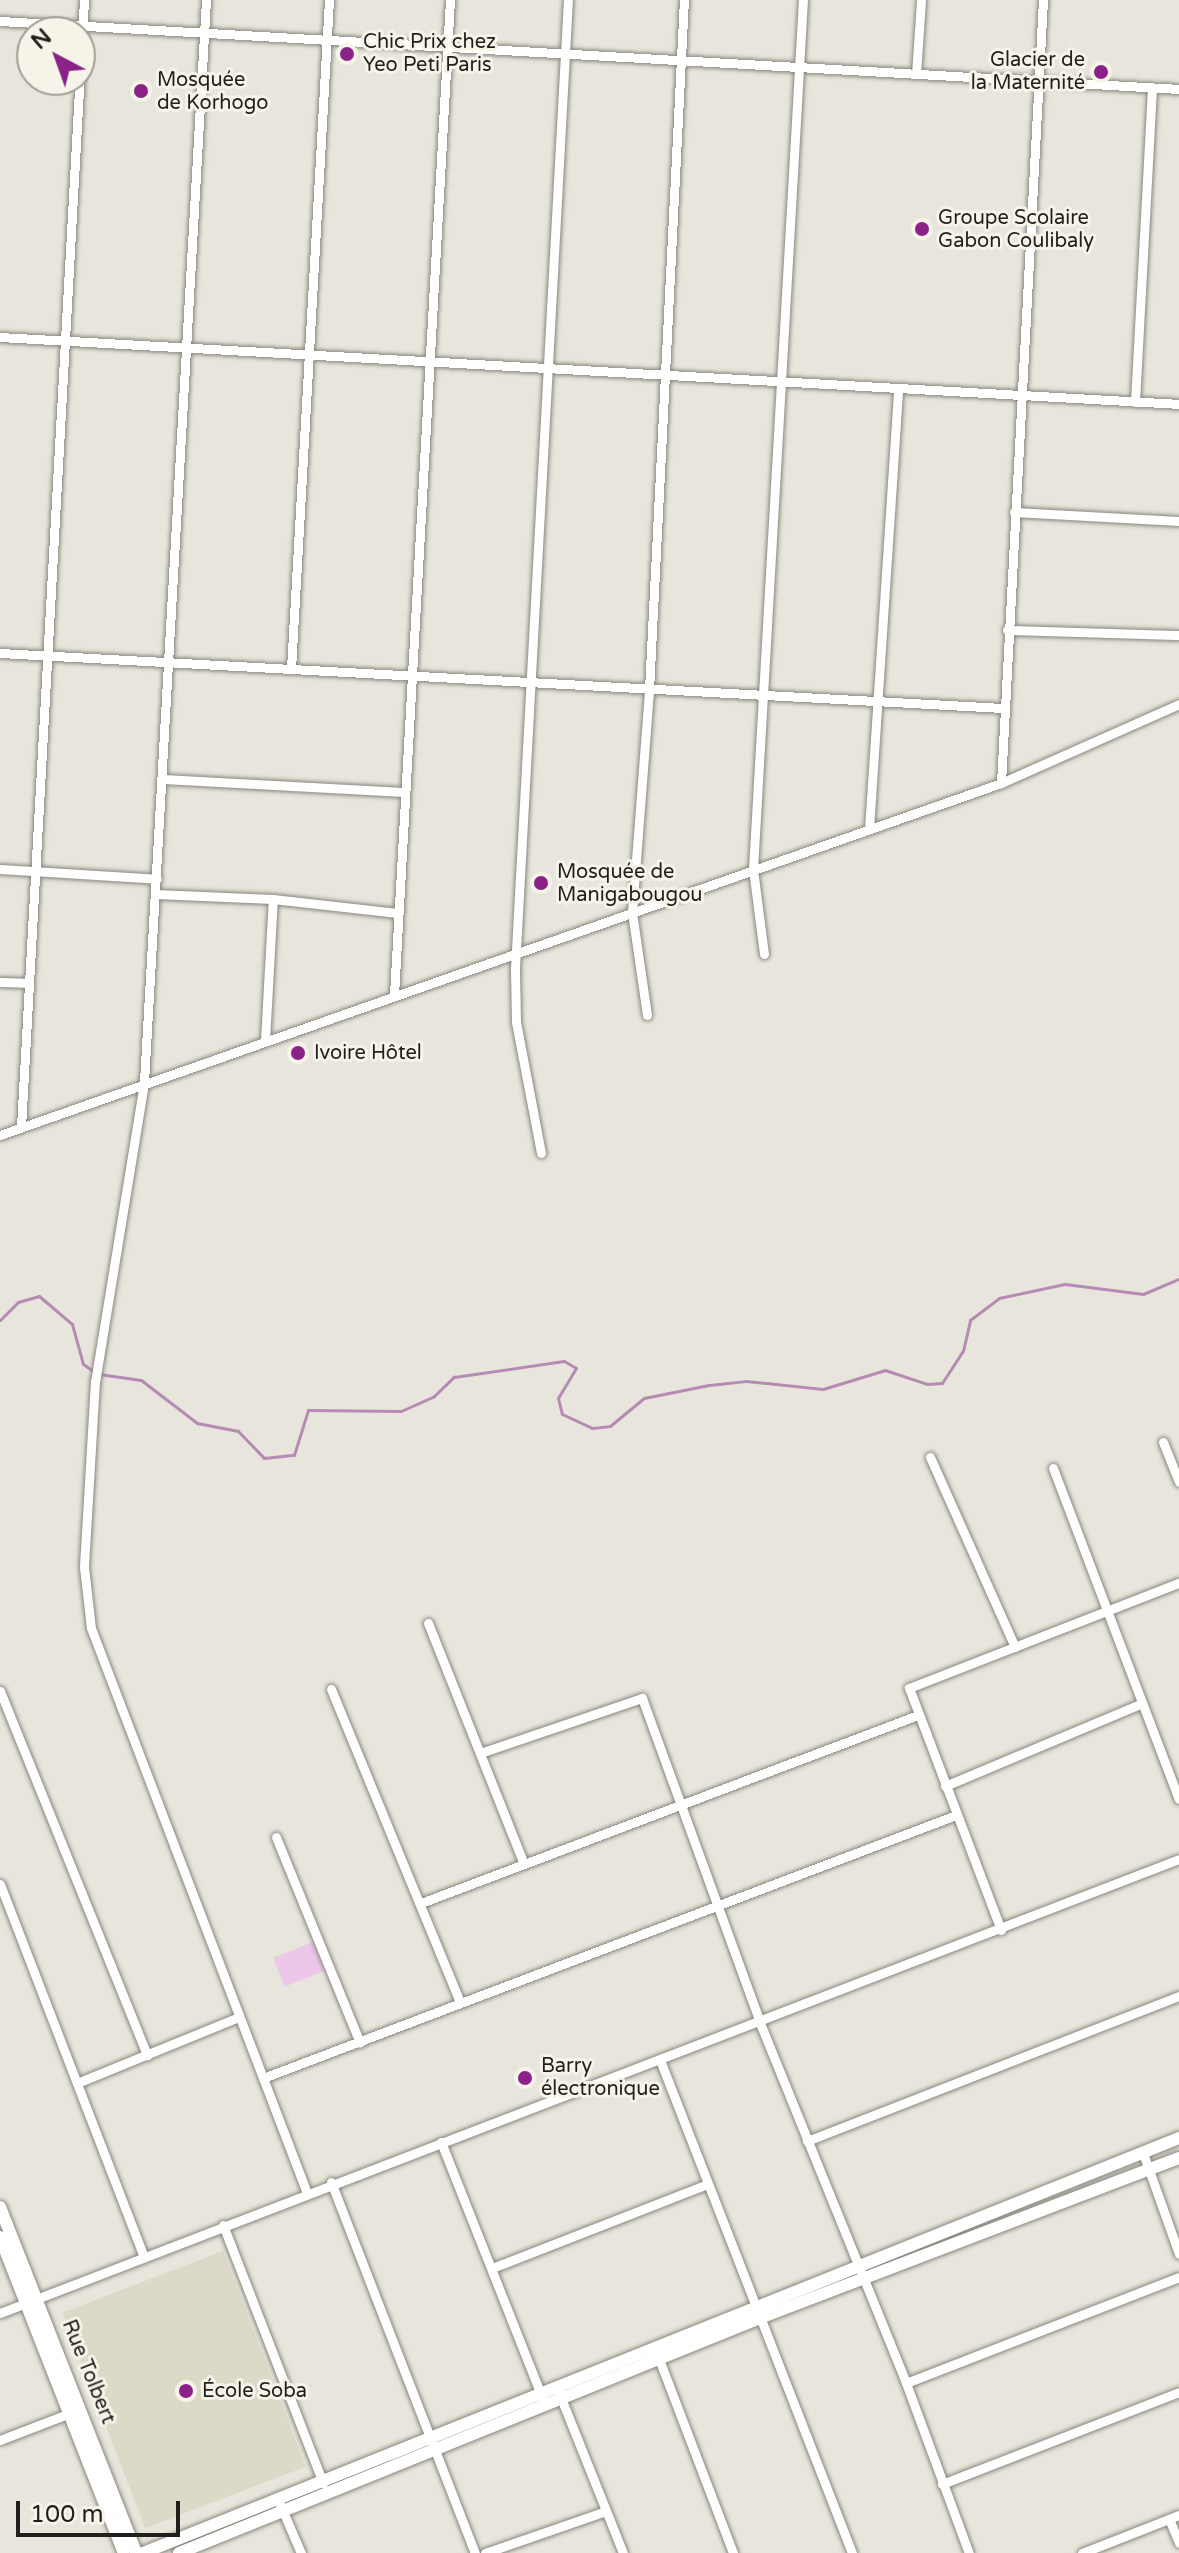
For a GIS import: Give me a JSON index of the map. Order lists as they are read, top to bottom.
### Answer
{
  "streets": {
    "street": ["Rue Tolbert"]
  },
  "places": [
    "Chic Prix chez Yeo Peti Paris",
    "Glacier de la Maternité",
    "Mosquée de Korhogo",
    "Groupe Scolaire Gabon Coulibaly",
    "Mosquée de Manigabougou",
    "Ivoire Hôtel",
    "Barry électronique",
    "École Soba"
  ],
  "scale_bar": "100 m",
  "north": "top left"
}
